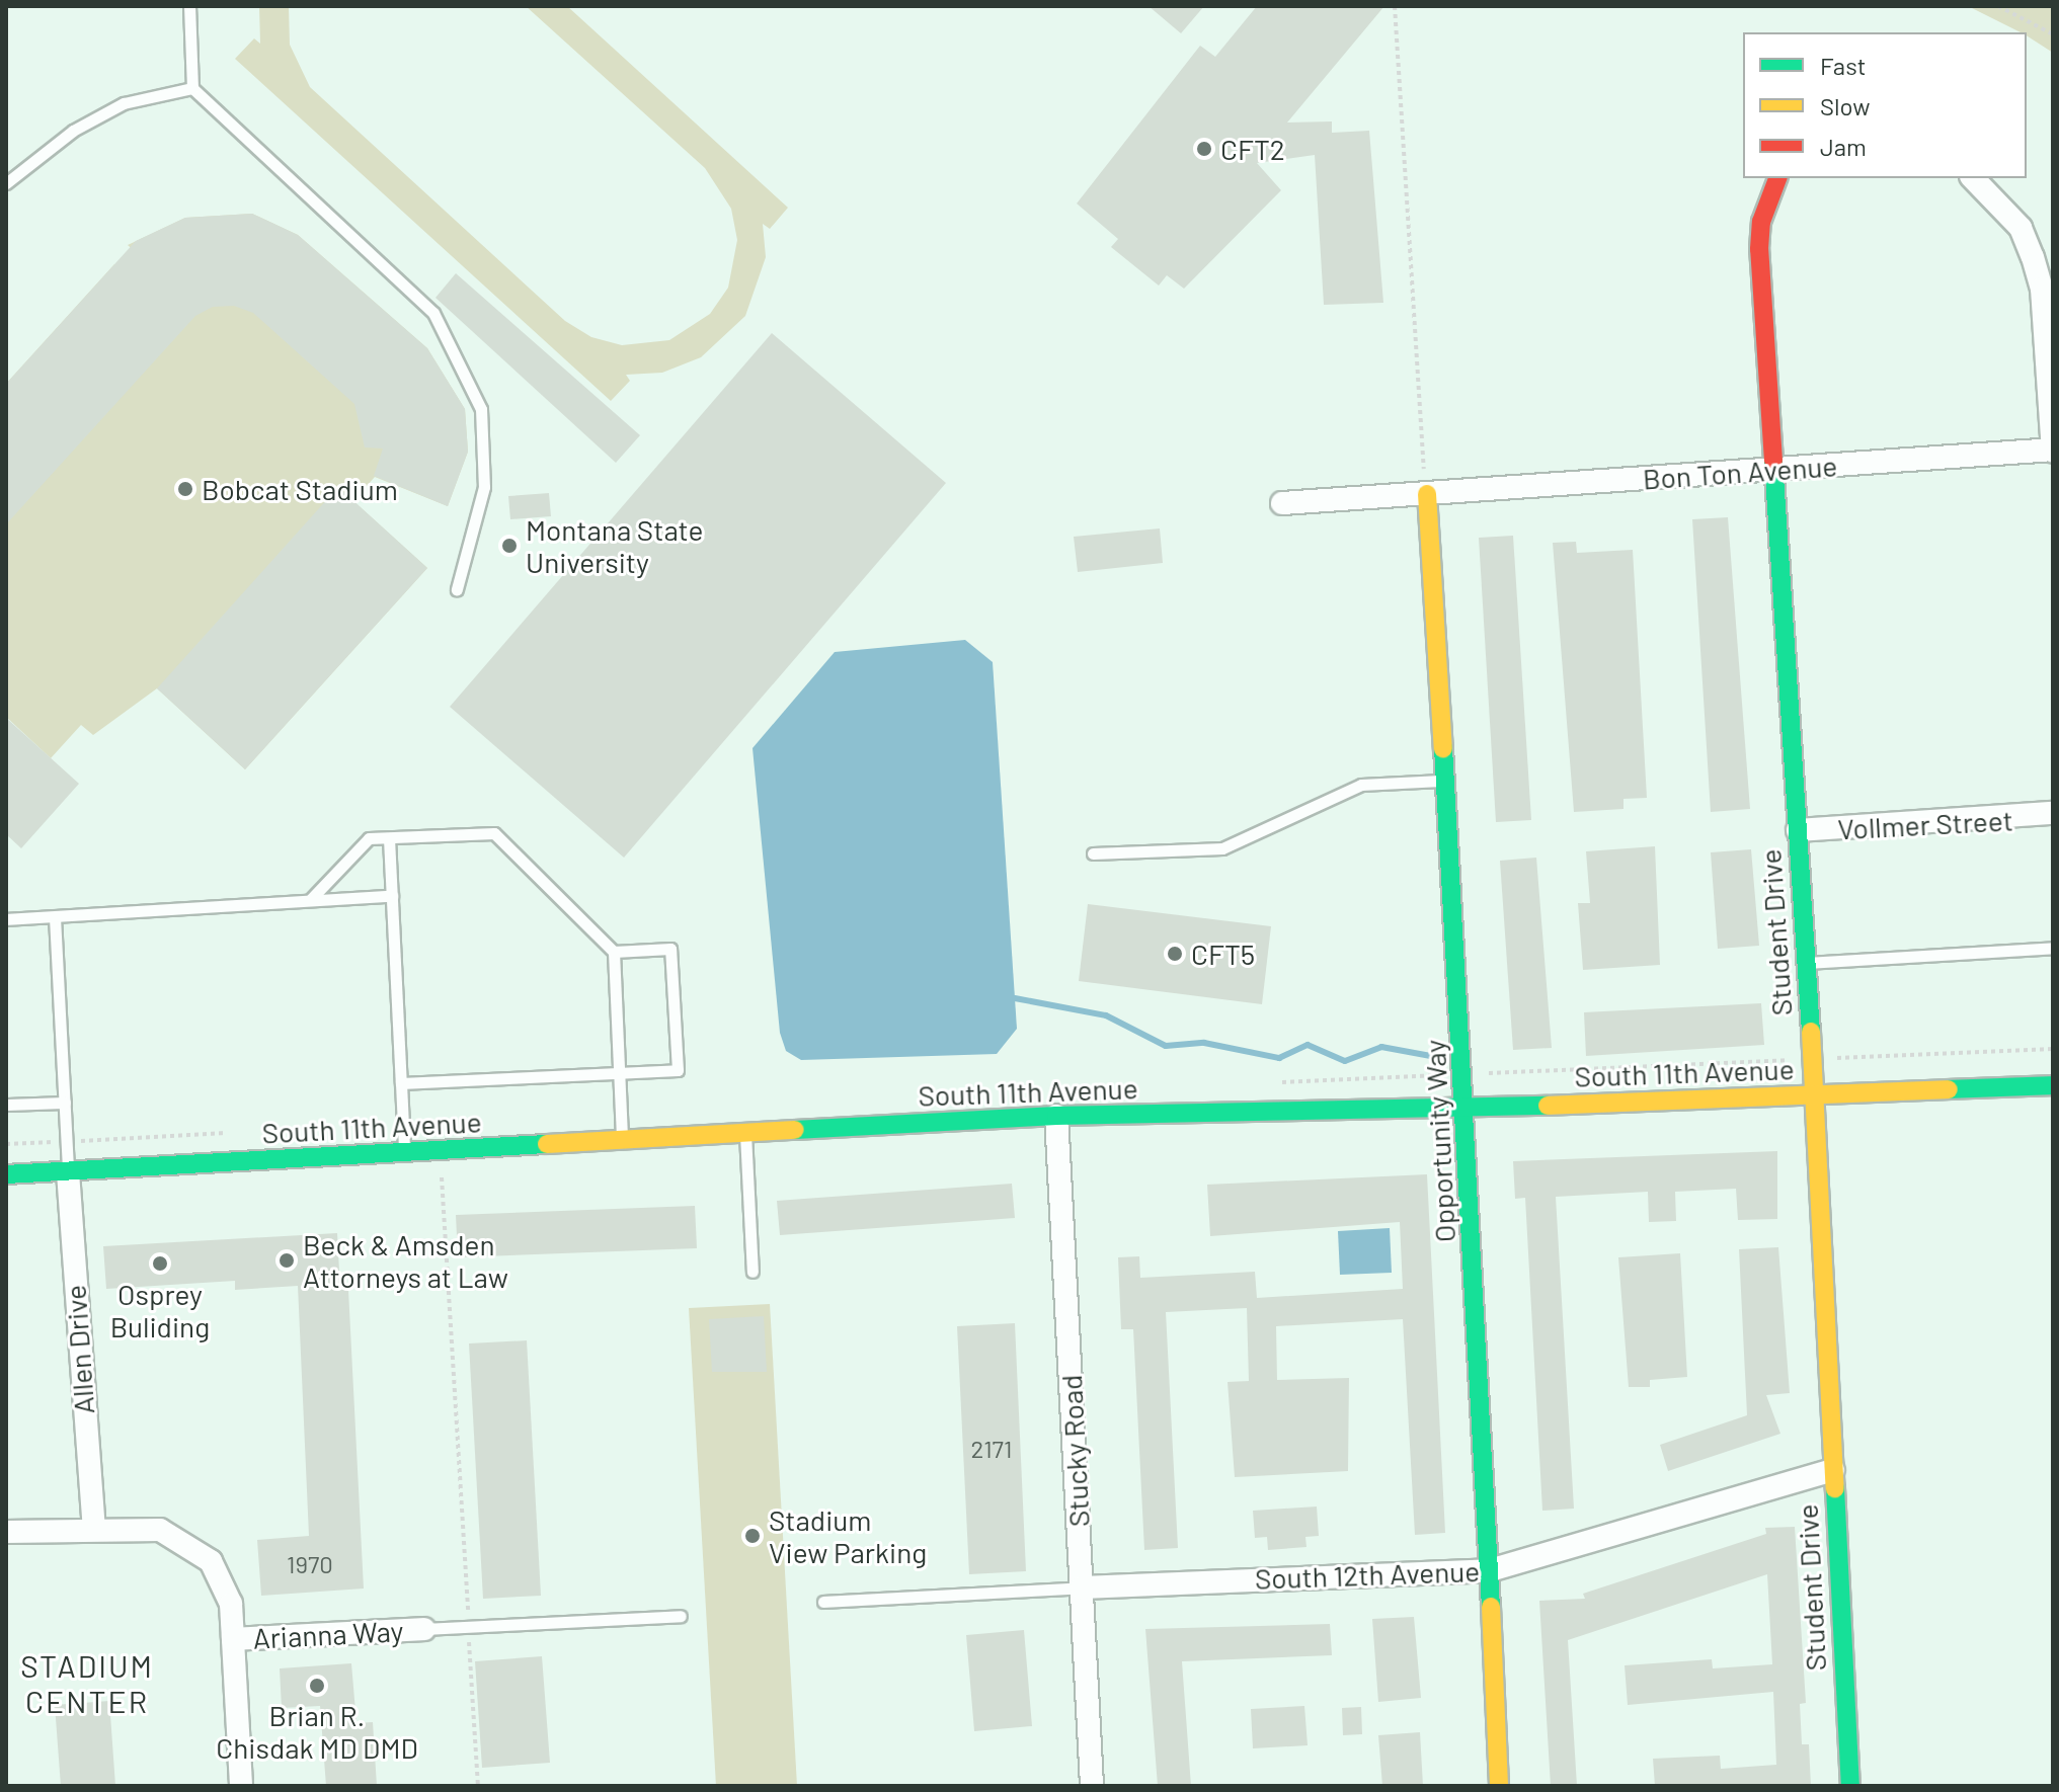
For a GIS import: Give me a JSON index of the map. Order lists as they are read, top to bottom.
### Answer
{
  "streets": {
    "street": [
      "Bon Ton Avenue",
      "Vollmer Street",
      "Student Drive",
      "South 11th Avenue",
      "Opportunity Way",
      "Allen Drive",
      "Stucky Road",
      "South 12th Avenue",
      "Arianna Way"
    ]
  },
  "crossings": [
    ["Bon Ton Avenue", "Student Drive"],
    ["Bon Ton Avenue", "Opportunity Way"],
    ["Vollmer Street", "Student Drive"],
    ["Student Drive", "South 11th Avenue"],
    ["Student Drive", "South 12th Avenue"],
    ["South 11th Avenue", "Opportunity Way"],
    ["South 11th Avenue", "Allen Drive"],
    ["South 11th Avenue", "Stucky Road"],
    ["Opportunity Way", "South 12th Avenue"],
    ["Stucky Road", "South 12th Avenue"]
  ],
  "districts": ["STADIUM CENTER"],
  "places": [
    "CFT2",
    "Bobcat Stadium",
    "Montana State University",
    "CFT5",
    "Beck & Amsden Attorneys at Law",
    "Osprey Buliding",
    "Stadium View Parking",
    "Brian R. Chisdak MD DMD"
  ],
  "house_numbers": ["2171", "1970"],
  "legend": ["Fast", "Slow", "Jam"]
}
